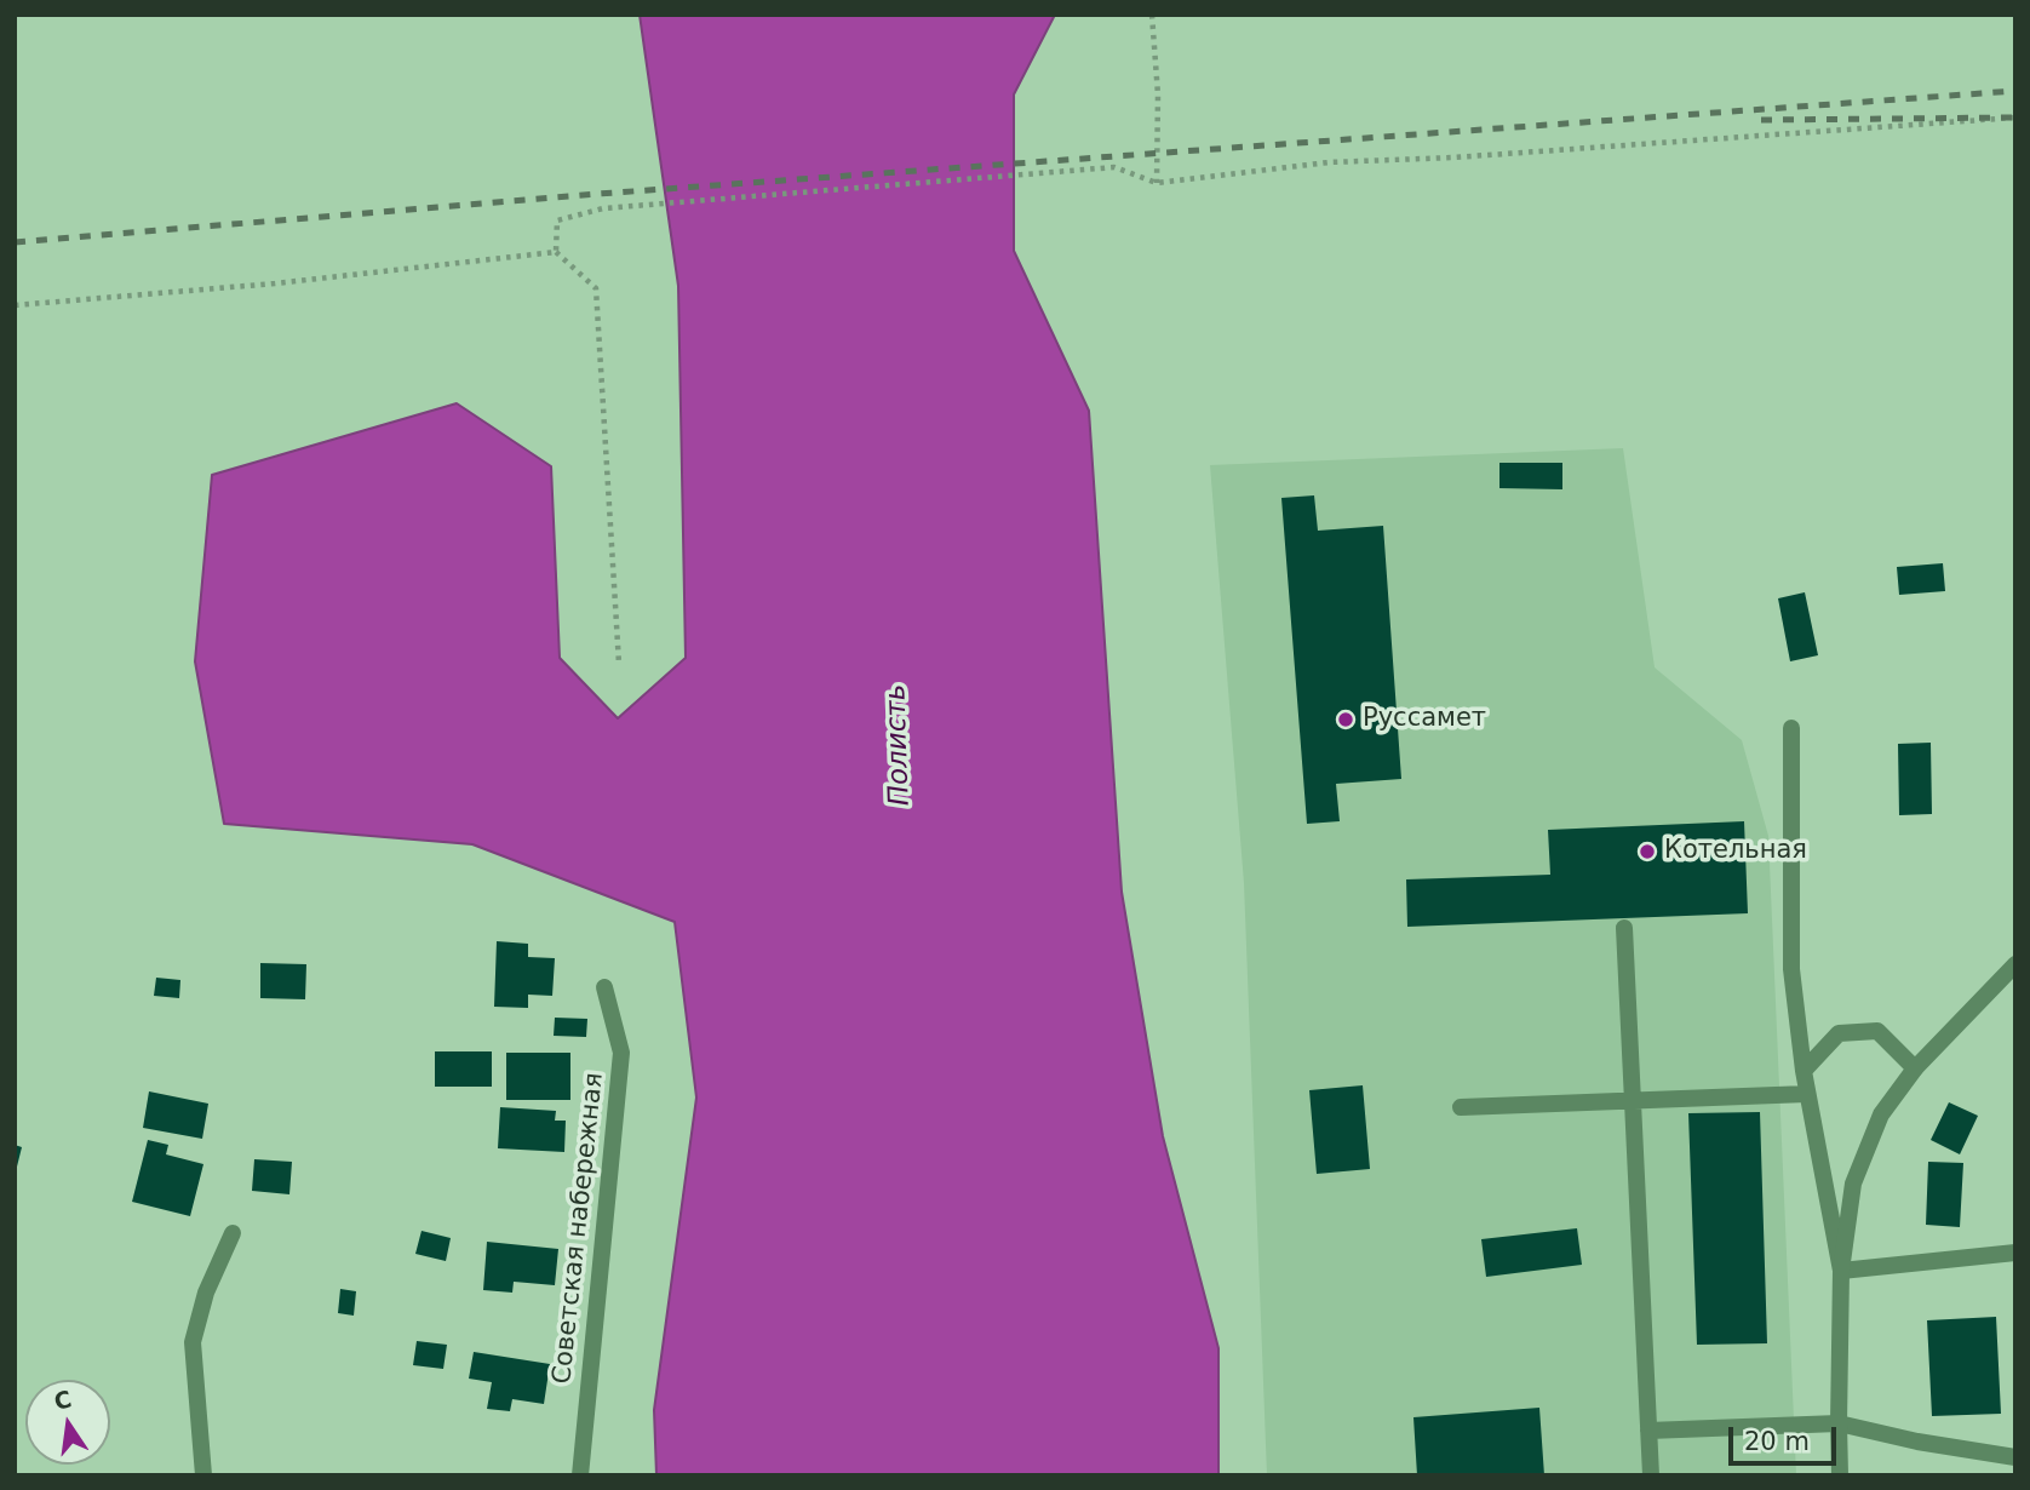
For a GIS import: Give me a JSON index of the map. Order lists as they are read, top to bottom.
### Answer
{
  "streets": {
    "street": ["Советская набережная"]
  },
  "water": ["Полисть"],
  "places": ["Руссамет", "Котельная"],
  "scale_bar": "20 m",
  "north": "top"
}
